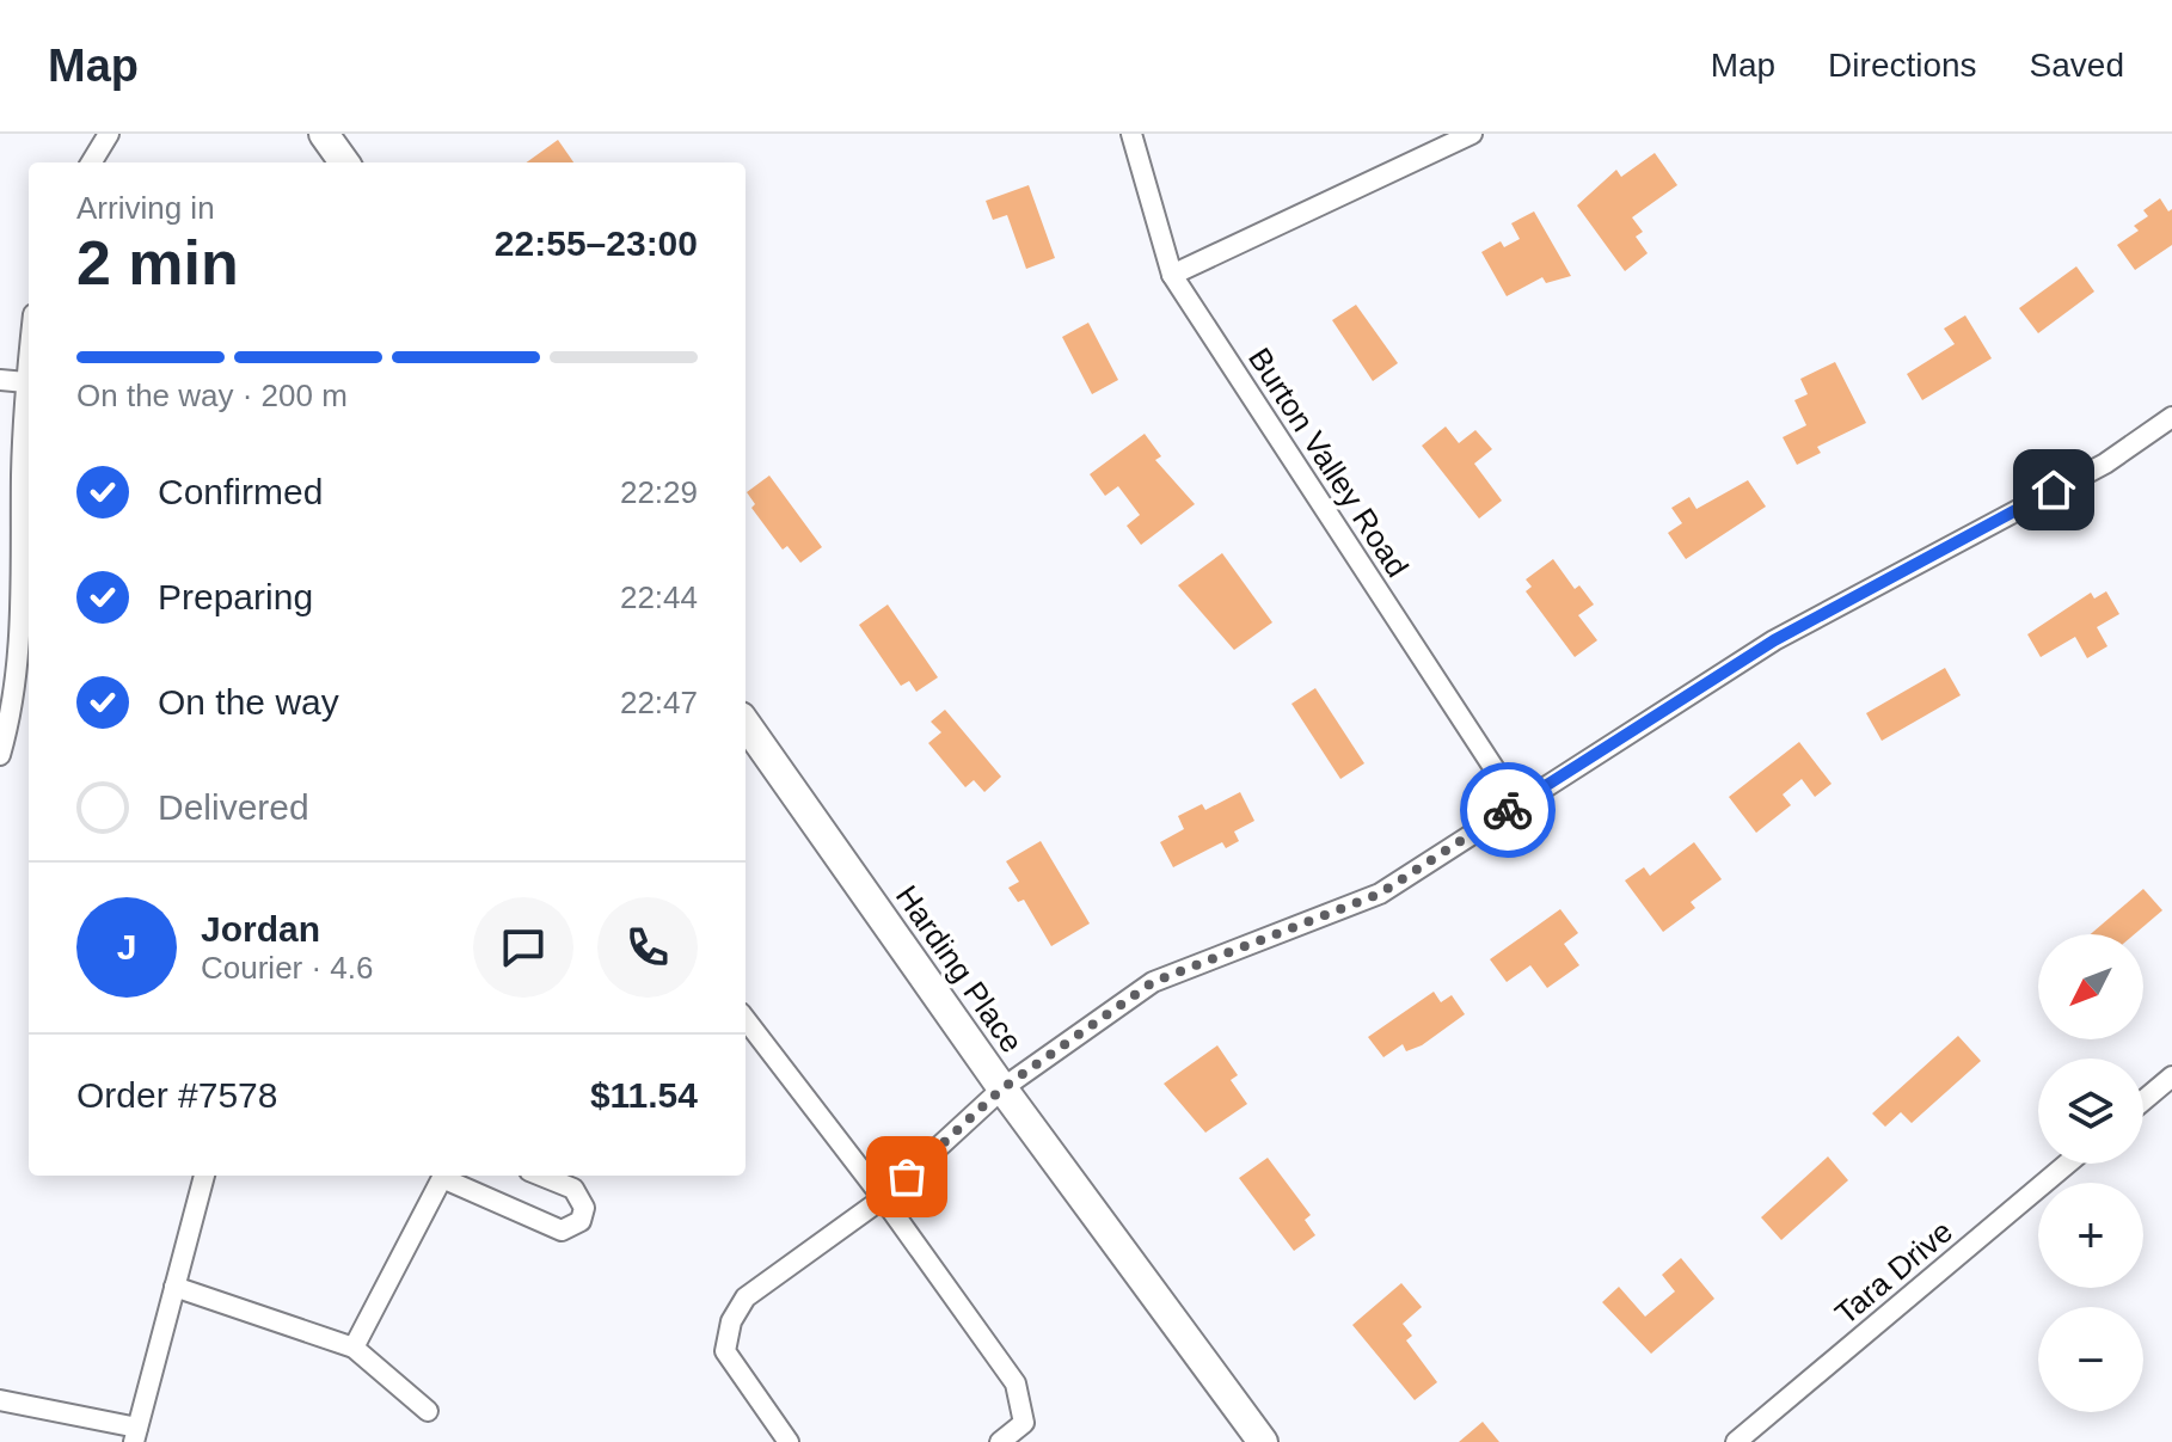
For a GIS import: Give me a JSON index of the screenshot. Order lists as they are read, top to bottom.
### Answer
{
  "streets": {
    "main road": ["Harding Place"],
    "street": ["Burton Valley Road", "Tara Drive"]
  },
  "north": "bottom left",
  "page": {
    "header": "Map",
    "nav": ["Map", "Directions", "Saved"],
    "heading": ["2 min", "Arriving in", "22:55–23:00"],
    "panel": [
      "Jordan",
      "Courier · 4.6",
      "Order #7578",
      "$11.54"
    ],
    "bar": "On the way · 200 m",
    "list": [
      ["Confirmed", "22:29"],
      ["Preparing", "22:44"],
      ["On the way", "22:47"],
      "Delivered"
    ],
    "round": "J",
    "map_buttons": ["+", "−"]
  }
}
